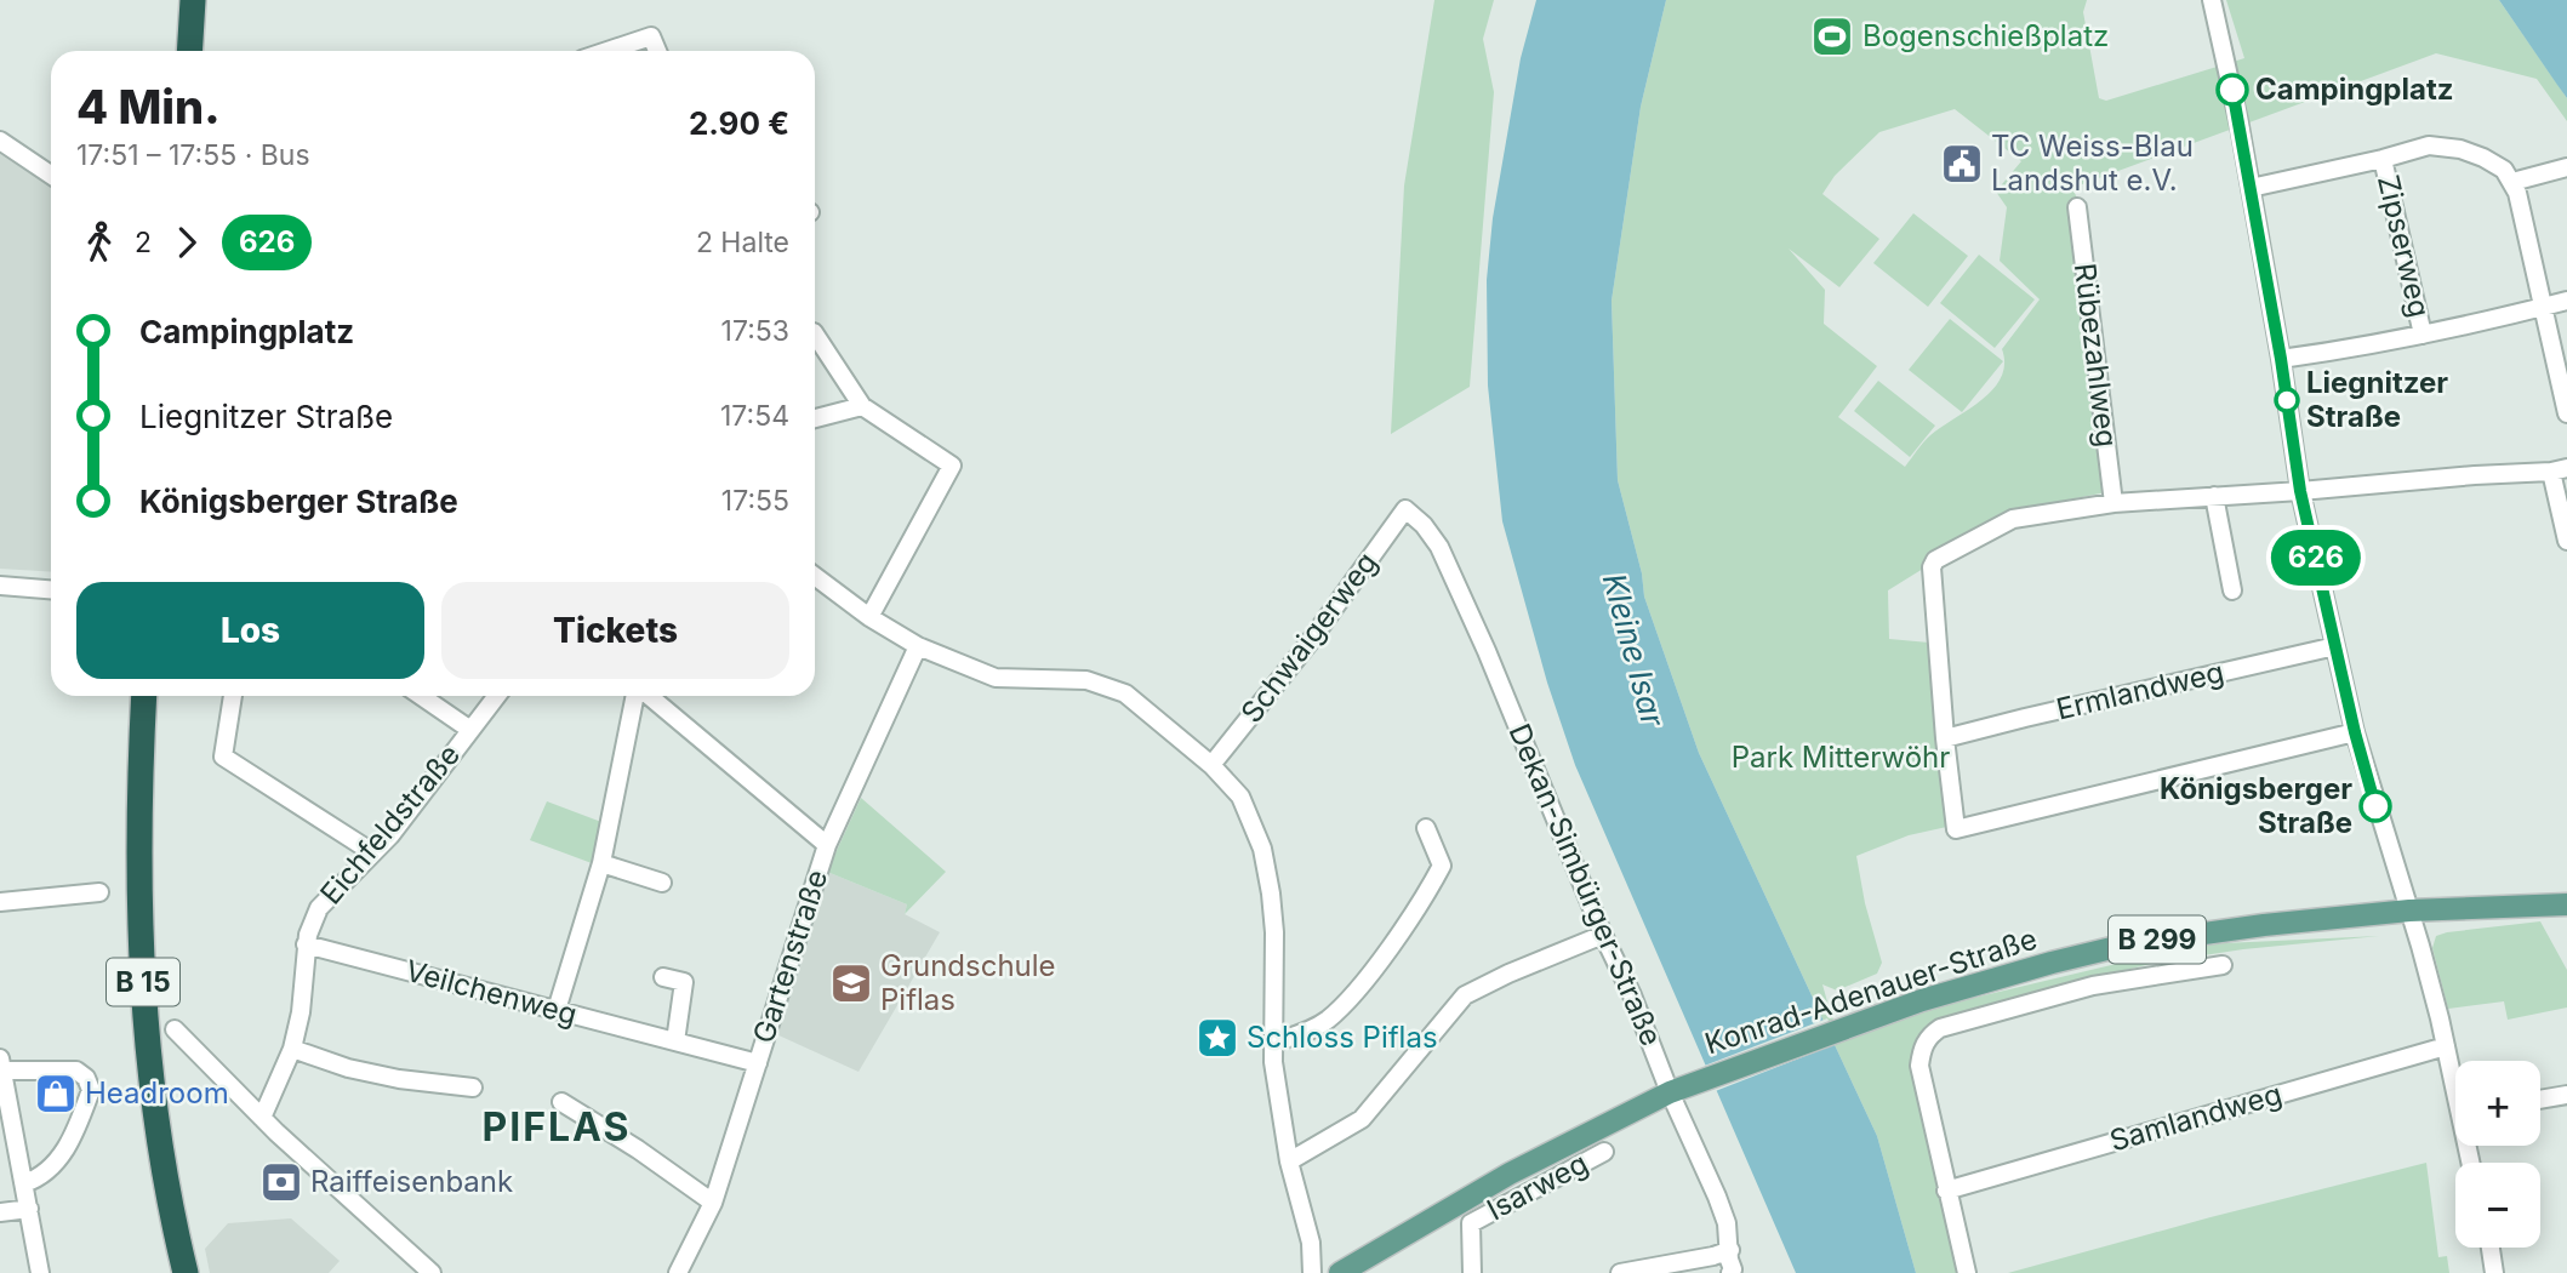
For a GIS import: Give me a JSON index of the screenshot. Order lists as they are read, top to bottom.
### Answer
{
  "streets": {
    "highway": ["B 15"],
    "main road": ["B 299", "Konrad-Adenauer-Straße"],
    "street": [
      "Zipserweg",
      "Rübezahlweg",
      "Schwaigerweg",
      "Ermlandweg",
      "Eichfeldstraße",
      "Dekan-Simbürger-Straße",
      "Gartenstraße",
      "Veilchenweg",
      "Samlandweg",
      "Isarweg"
    ]
  },
  "crossings": [
    ["Schwaigerweg", "Dekan-Simbürger-Straße"],
    ["Eichfeldstraße", "Veilchenweg"],
    ["Dekan-Simbürger-Straße", "Konrad-Adenauer-Straße"],
    ["Gartenstraße", "Veilchenweg"]
  ],
  "districts": ["PIFLAS"],
  "water": ["Kleine Isar"],
  "parks": ["Park Mitterwöhr"],
  "places": {
    "sports": ["Bogenschießplatz"],
    "other": ["Campingplatz", "Liegnitzer Straße", "Königsberger Straße"],
    "public building": ["TC Weiss-Blau Landshut e.V."],
    "school or university": ["Grundschule Piflas"],
    "place": ["Schloss Piflas"],
    "shop": ["Headroom"],
    "bank": ["Raiffeisenbank"]
  },
  "lines": ["bus line 626"],
  "page": {
    "on_map": "626",
    "heading": ["4 Min.", "17:51 – 17:55 · Bus", "2.90 €"],
    "legs": ["2", "626", "2 Halte"],
    "list": [
      {
        "name": "Campingplatz",
        "value": "17:53"
      },
      {
        "name": "Liegnitzer Straße",
        "value": "17:54"
      },
      {
        "name": "Königsberger Straße",
        "value": "17:55"
      }
    ],
    "buttons": ["Los", "Tickets"],
    "map_buttons": ["+", "−"]
  }
}
